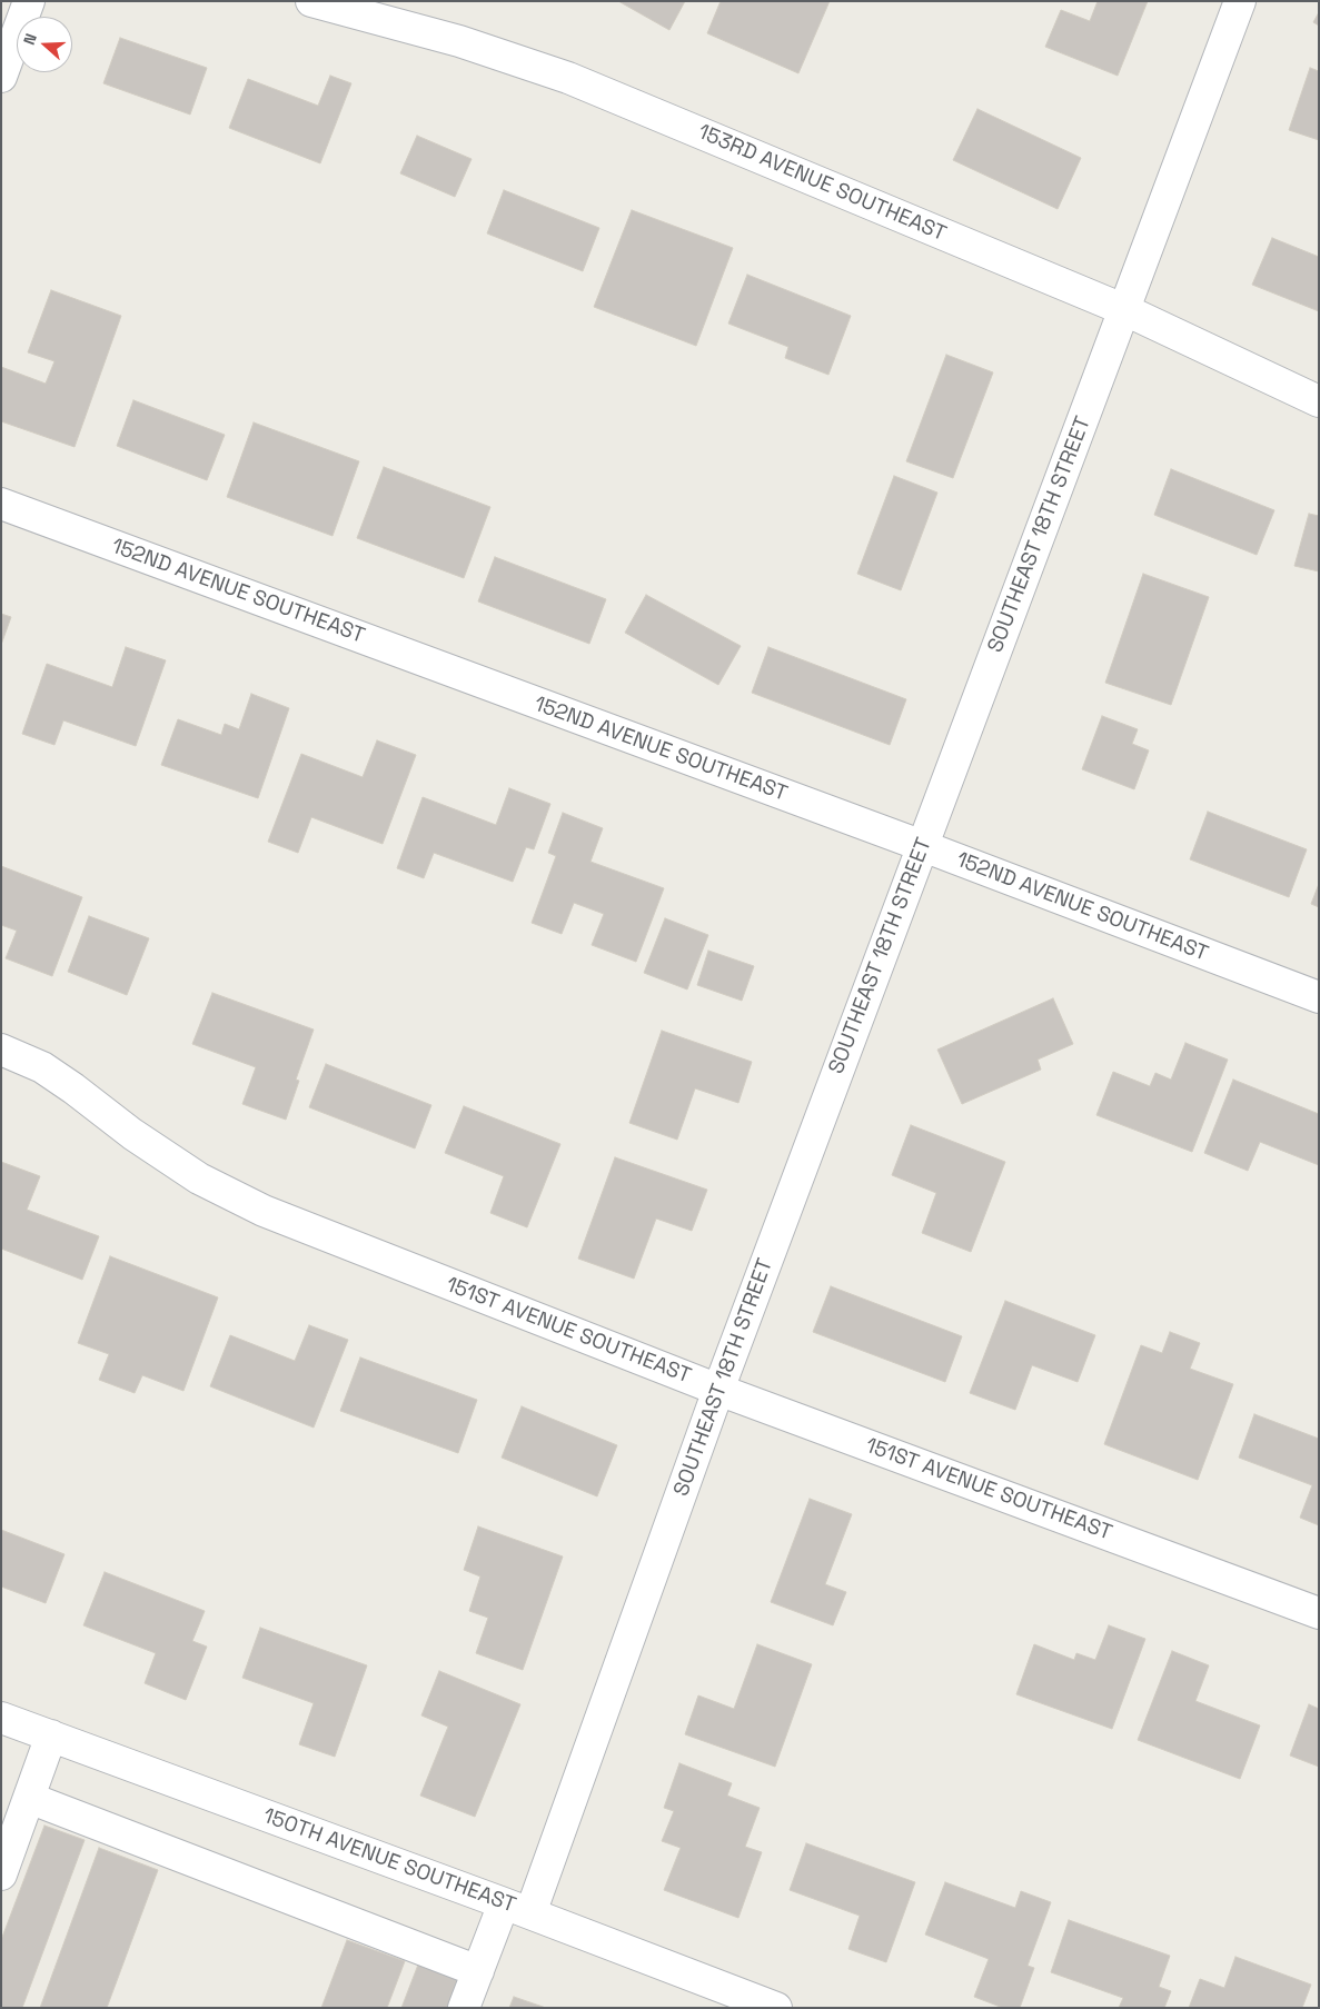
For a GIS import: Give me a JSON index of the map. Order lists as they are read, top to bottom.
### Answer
{
  "streets": {
    "street": [
      "153RD AVENUE SOUTHEAST",
      "SOUTHEAST 18TH STREET",
      "152ND AVENUE SOUTHEAST",
      "151ST AVENUE SOUTHEAST",
      "150TH AVENUE SOUTHEAST"
    ]
  },
  "crossings": [
    ["153RD AVENUE SOUTHEAST", "SOUTHEAST 18TH STREET"],
    ["SOUTHEAST 18TH STREET", "152ND AVENUE SOUTHEAST"],
    ["SOUTHEAST 18TH STREET", "151ST AVENUE SOUTHEAST"],
    ["SOUTHEAST 18TH STREET", "150TH AVENUE SOUTHEAST"]
  ],
  "north": "left"
}
